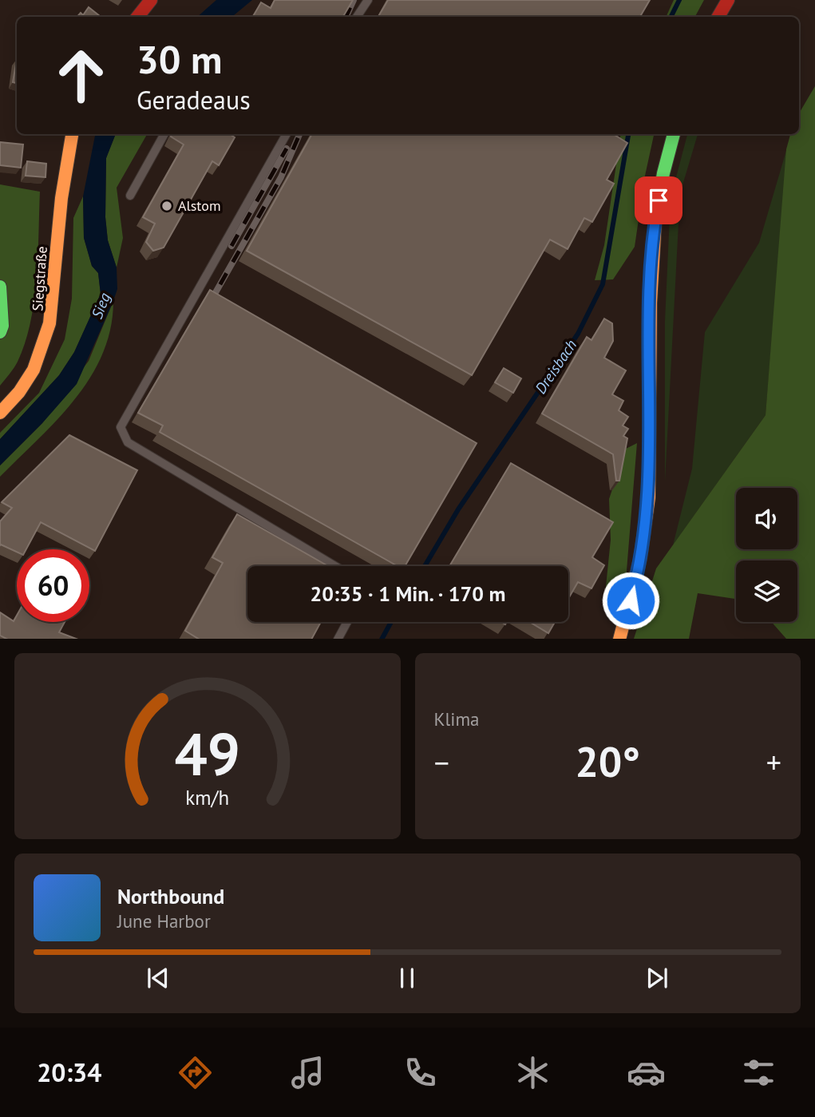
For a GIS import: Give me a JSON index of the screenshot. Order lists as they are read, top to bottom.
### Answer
{
  "streets": {
    "main road": ["Siegstraße"]
  },
  "water": ["Sieg", "Dreisbach"],
  "places": ["Alstom"],
  "page": {
    "turn": ["30 m", "Geradeaus"],
    "limit": "60",
    "trip": "20:35 · 1 Min. · 170 m",
    "tile": "Klima",
    "heat": ["−", "20°", "+"],
    "song": ["Northbound", "June Harbor"],
    "tabs": "20:34",
    "gauge": ["49", "km/h"]
  }
}
